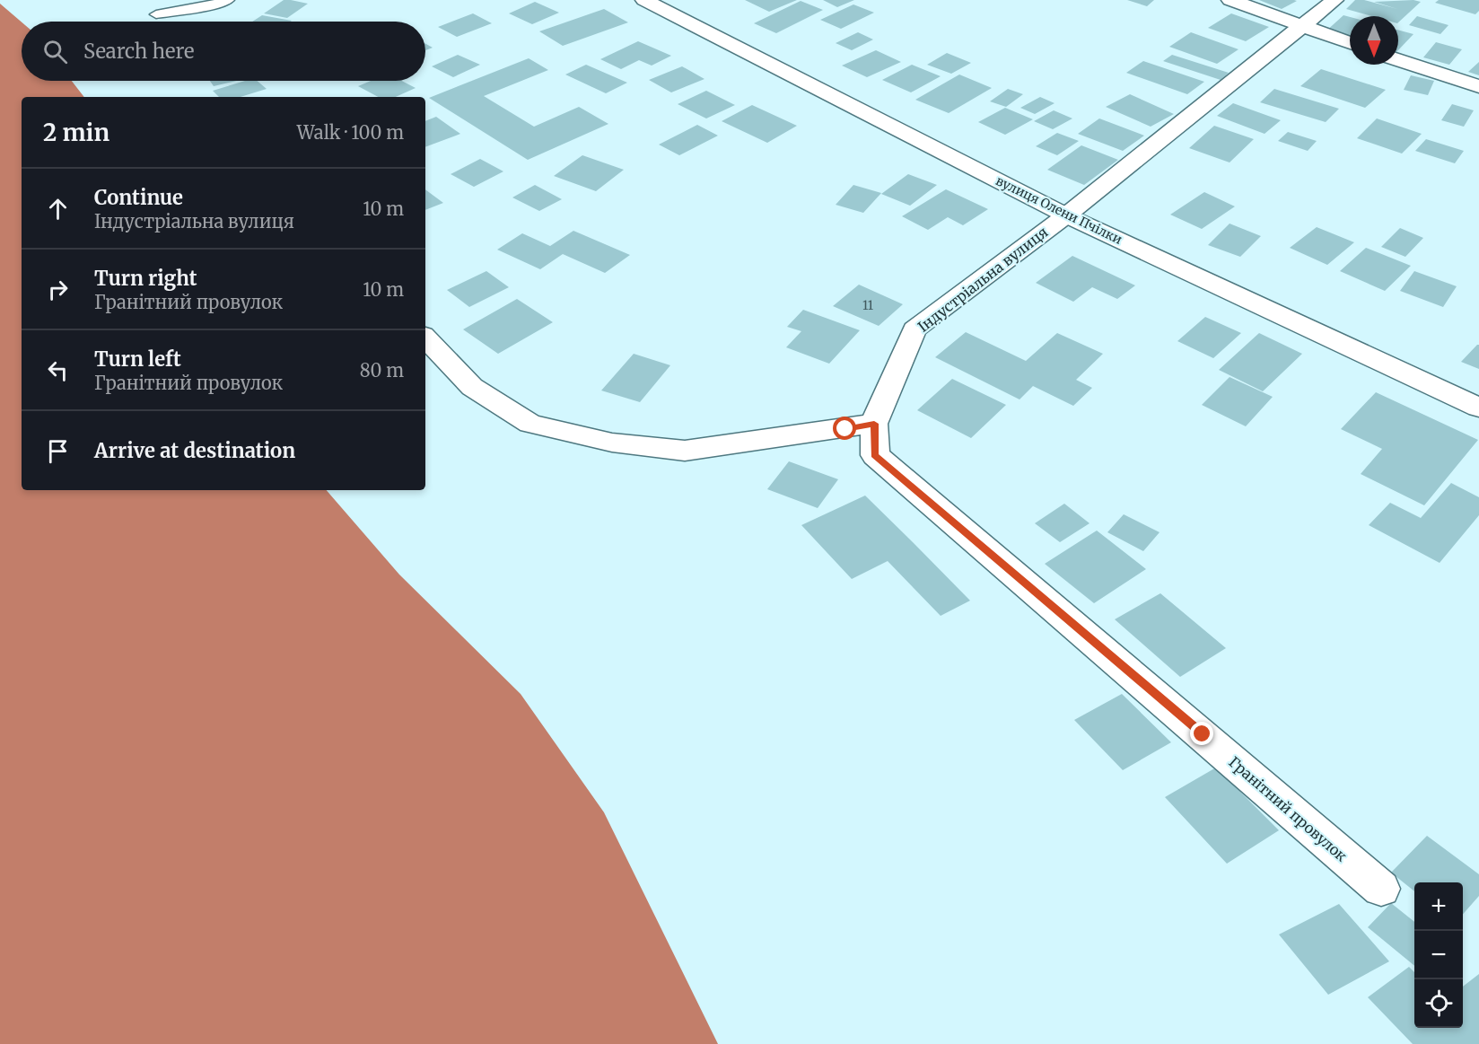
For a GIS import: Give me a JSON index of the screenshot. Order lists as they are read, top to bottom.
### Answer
{
  "streets": {
    "street": ["вулиця Олени Пчілки", "Індустріальна вулиця", "Гранітний провулок"]
  },
  "crossings": [
    ["вулиця Олени Пчілки", "Індустріальна вулиця"],
    ["Індустріальна вулиця", "Гранітний провулок"]
  ],
  "house_numbers": ["11"],
  "north": "bottom",
  "page": {
    "search": "Search here",
    "heading": ["2 min", "Walk · 100 m"],
    "list": [
      ["Continue", "Індустріальна вулиця", "10 m"],
      ["Turn right", "Гранітний провулок", "10 m"],
      ["Turn left", "Гранітний провулок", "80 m"],
      "Arrive at destination"
    ],
    "map_buttons": ["+", "−"]
  }
}
